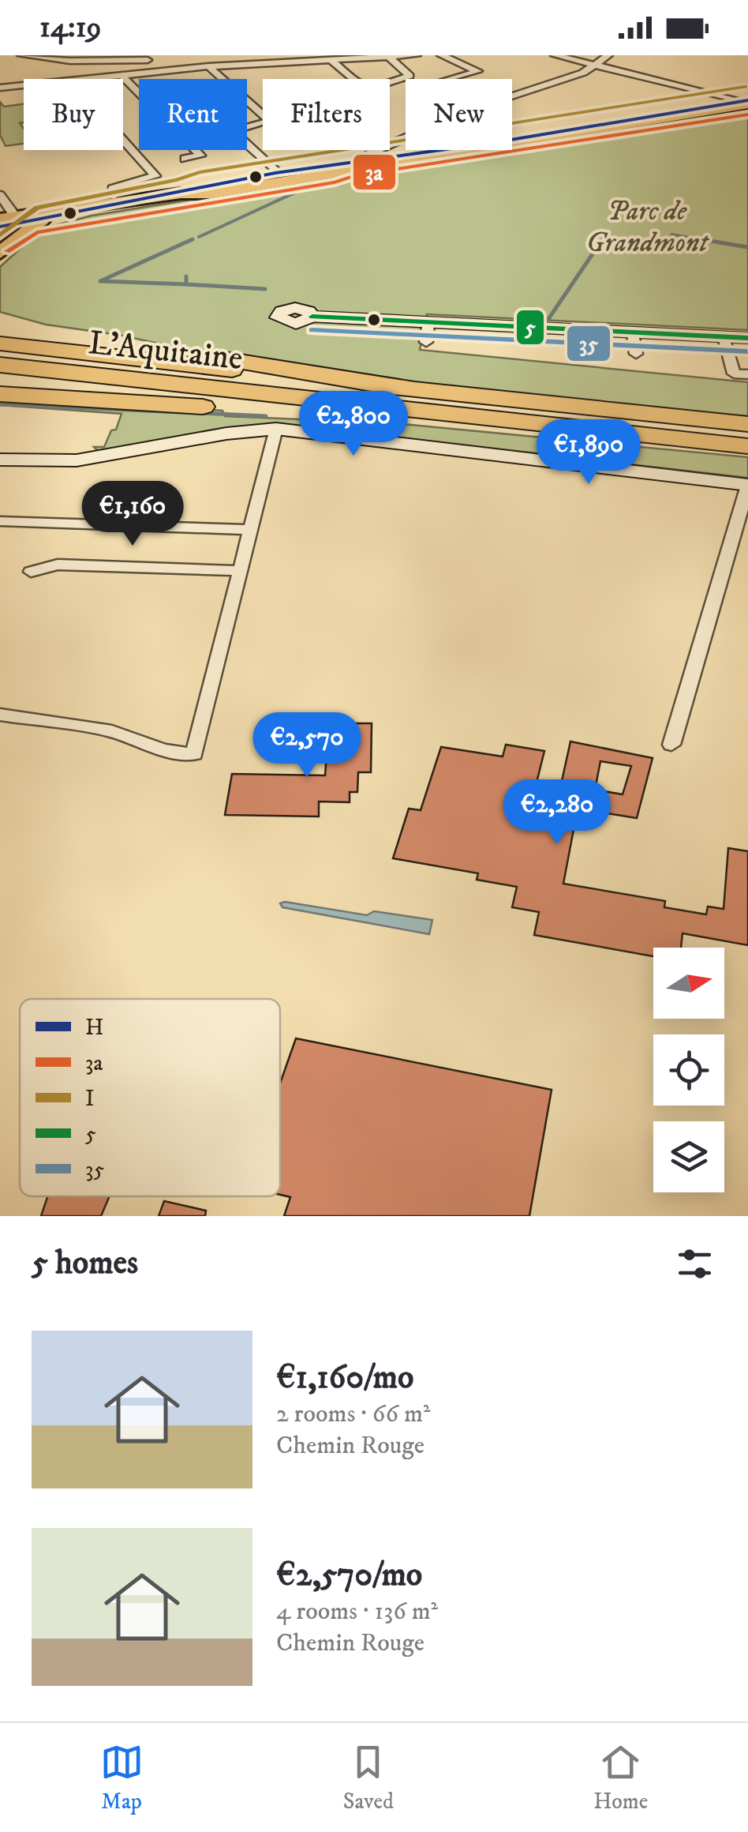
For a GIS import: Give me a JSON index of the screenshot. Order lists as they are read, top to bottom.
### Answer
{
  "streets": {
    "highway": ["L'Aquitaine"]
  },
  "parks": ["Parc de Grandmont"],
  "lines": [
    "transit line I",
    "transit line H",
    "transit line 3a",
    "transit line 5",
    "transit line 35"
  ],
  "legend": [
    "H",
    "3a",
    "I",
    "5",
    "35"
  ],
  "north": "right",
  "page": {
    "status": "14:19",
    "chip": [
      "Buy",
      "Rent",
      "Filters",
      "New"
    ],
    "price": [
      "€2,800",
      "€1,890",
      "€1,160",
      "€2,570",
      "€2,280"
    ],
    "heading": "5 homes",
    "list": [
      {
        "name": "€1,160/mo",
        "note": "2 rooms · 66 m² · Chemin Rouge"
      },
      {
        "name": "€2,570/mo",
        "note": "4 rooms · 136 m² · Chemin Rouge"
      }
    ],
    "tabs": ["Map", "Saved", "Home"]
  }
}
